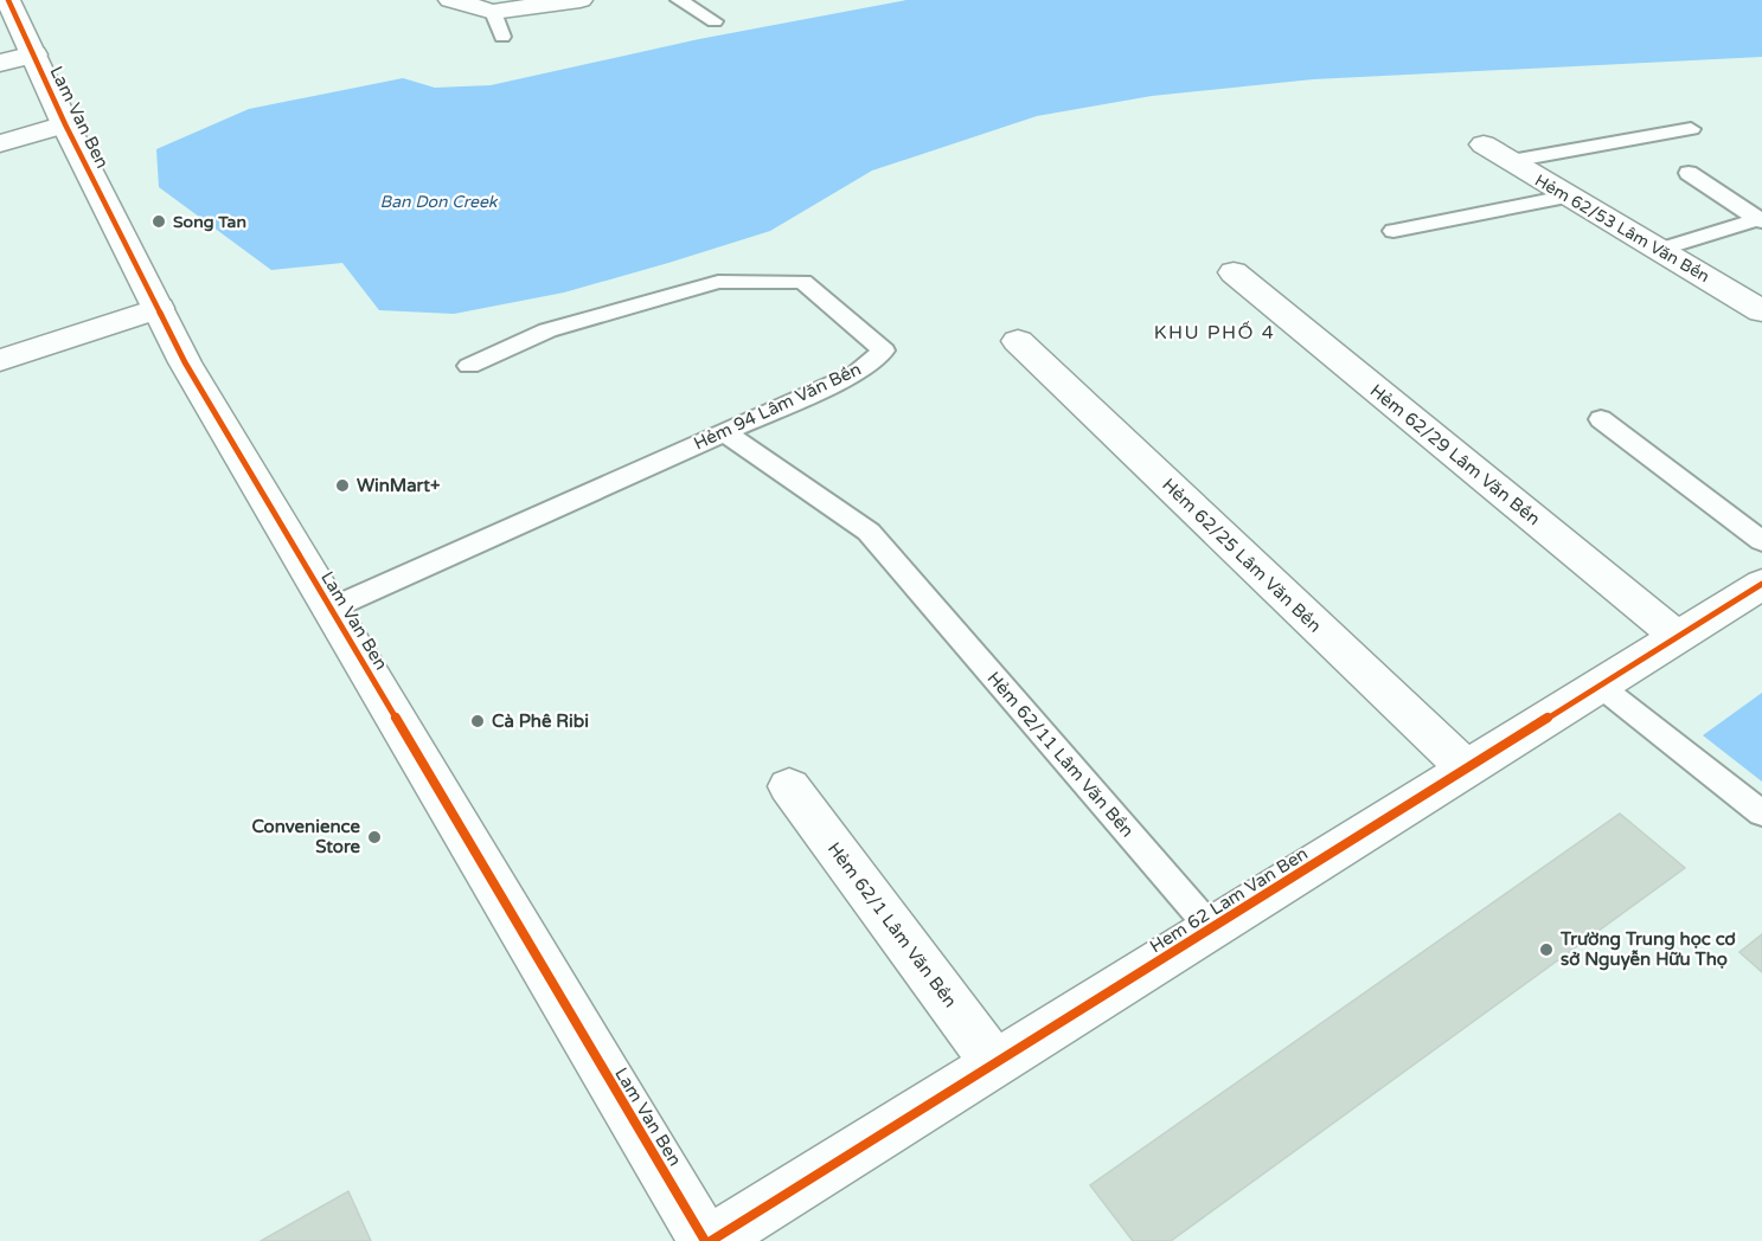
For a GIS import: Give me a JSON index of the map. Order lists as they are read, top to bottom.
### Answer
{
  "streets": {
    "street": [
      "Lam Van Ben",
      "Hẻm 62/53 Lâm Văn Bền",
      "Hẻm 62/29 Lâm Văn Bền",
      "Hẻm 62/25 Lâm Văn Bền",
      "Hem 62 Lam Van Ben",
      "Hẻm 62/1 Lâm Văn Bền"
    ],
    "lane": ["Hẻm 94 Lâm Văn Bền", "Hẻm 62/11 Lâm Văn Bền"]
  },
  "crossings": [
    ["Lam Van Ben", "Hẻm 94 Lâm Văn Bền"],
    ["Lam Van Ben", "Hem 62 Lam Van Ben"],
    ["Hẻm 94 Lâm Văn Bền", "Hẻm 62/11 Lâm Văn Bền"],
    ["Hẻm 62/29 Lâm Văn Bền", "Hem 62 Lam Van Ben"],
    ["Hẻm 62/25 Lâm Văn Bền", "Hem 62 Lam Van Ben"],
    ["Hẻm 62/11 Lâm Văn Bền", "Hem 62 Lam Van Ben"],
    ["Hem 62 Lam Van Ben", "Hẻm 62/1 Lâm Văn Bền"]
  ],
  "districts": ["KHU PHỐ 4"],
  "water": ["Ban Don Creek"],
  "places": [
    "Song Tan",
    "WinMart+",
    "Cà Phê Ribi",
    "Convenience Store",
    "Trường Trung học cơ sở Nguyễn Hữu Thọ"
  ]
}
